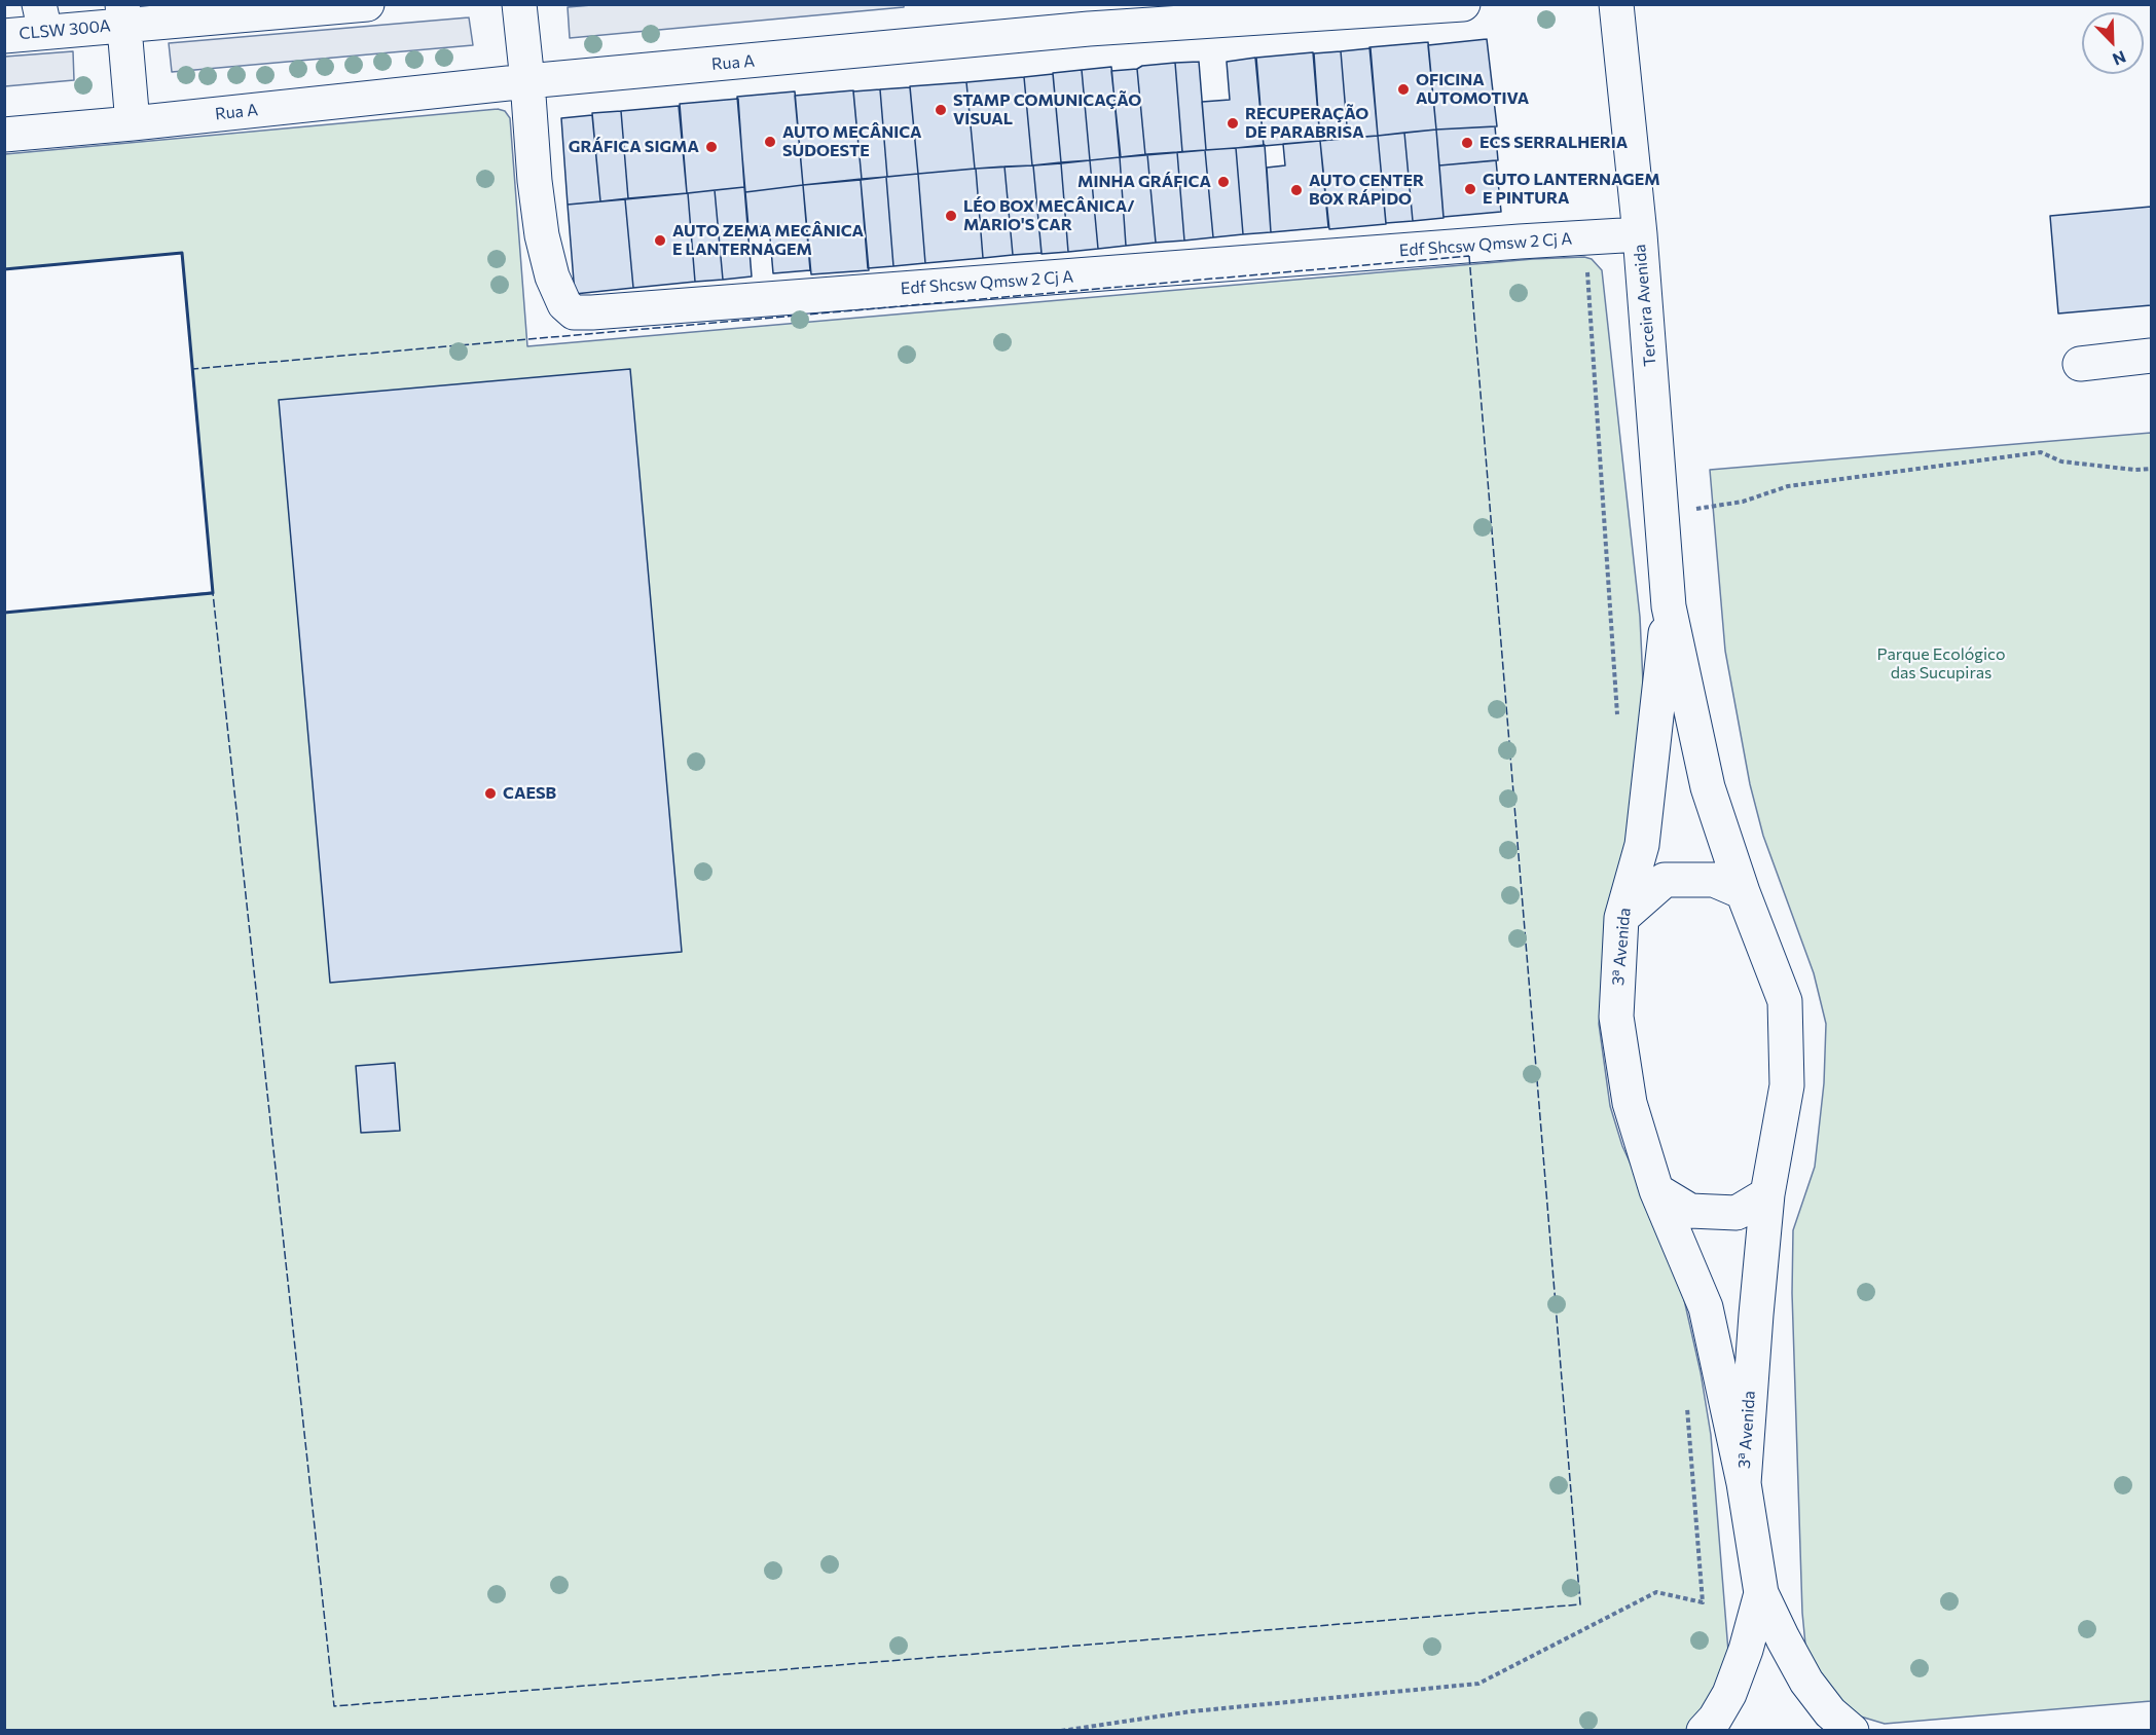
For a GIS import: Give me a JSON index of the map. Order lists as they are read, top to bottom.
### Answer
{
  "streets": {
    "street": [
      "CLSW 300A",
      "Rua A",
      "Edf Shcsw Qmsw 2 Cj A",
      "Terceira Avenida",
      "3ª Avenida"
    ]
  },
  "crossings": [
    ["CLSW 300A", "Rua A"],
    ["Rua A", "Edf Shcsw Qmsw 2 Cj A"],
    ["Edf Shcsw Qmsw 2 Cj A", "Terceira Avenida"],
    ["Terceira Avenida", "3ª Avenida"]
  ],
  "parks": ["Parque Ecológico das Sucupiras"],
  "places": [
    "OFICINA AUTOMOTIVA",
    "STAMP COMUNICAÇÃO VISUAL",
    "RECUPERAÇÃO DE PARABRISA",
    "AUTO MECÂNICA SUDOESTE",
    "ECS SERRALHERIA",
    "GRÁFICA SIGMA",
    "MINHA GRÁFICA",
    "GUTO LANTERNAGEM E PINTURA",
    "AUTO CENTER BOX RÁPIDO",
    "LÉO BOX MECÂNICA/ MARIO'S CAR",
    "AUTO ZEMA MECÂNICA E LANTERNAGEM",
    "CAESB"
  ],
  "north": "bottom right"
}
